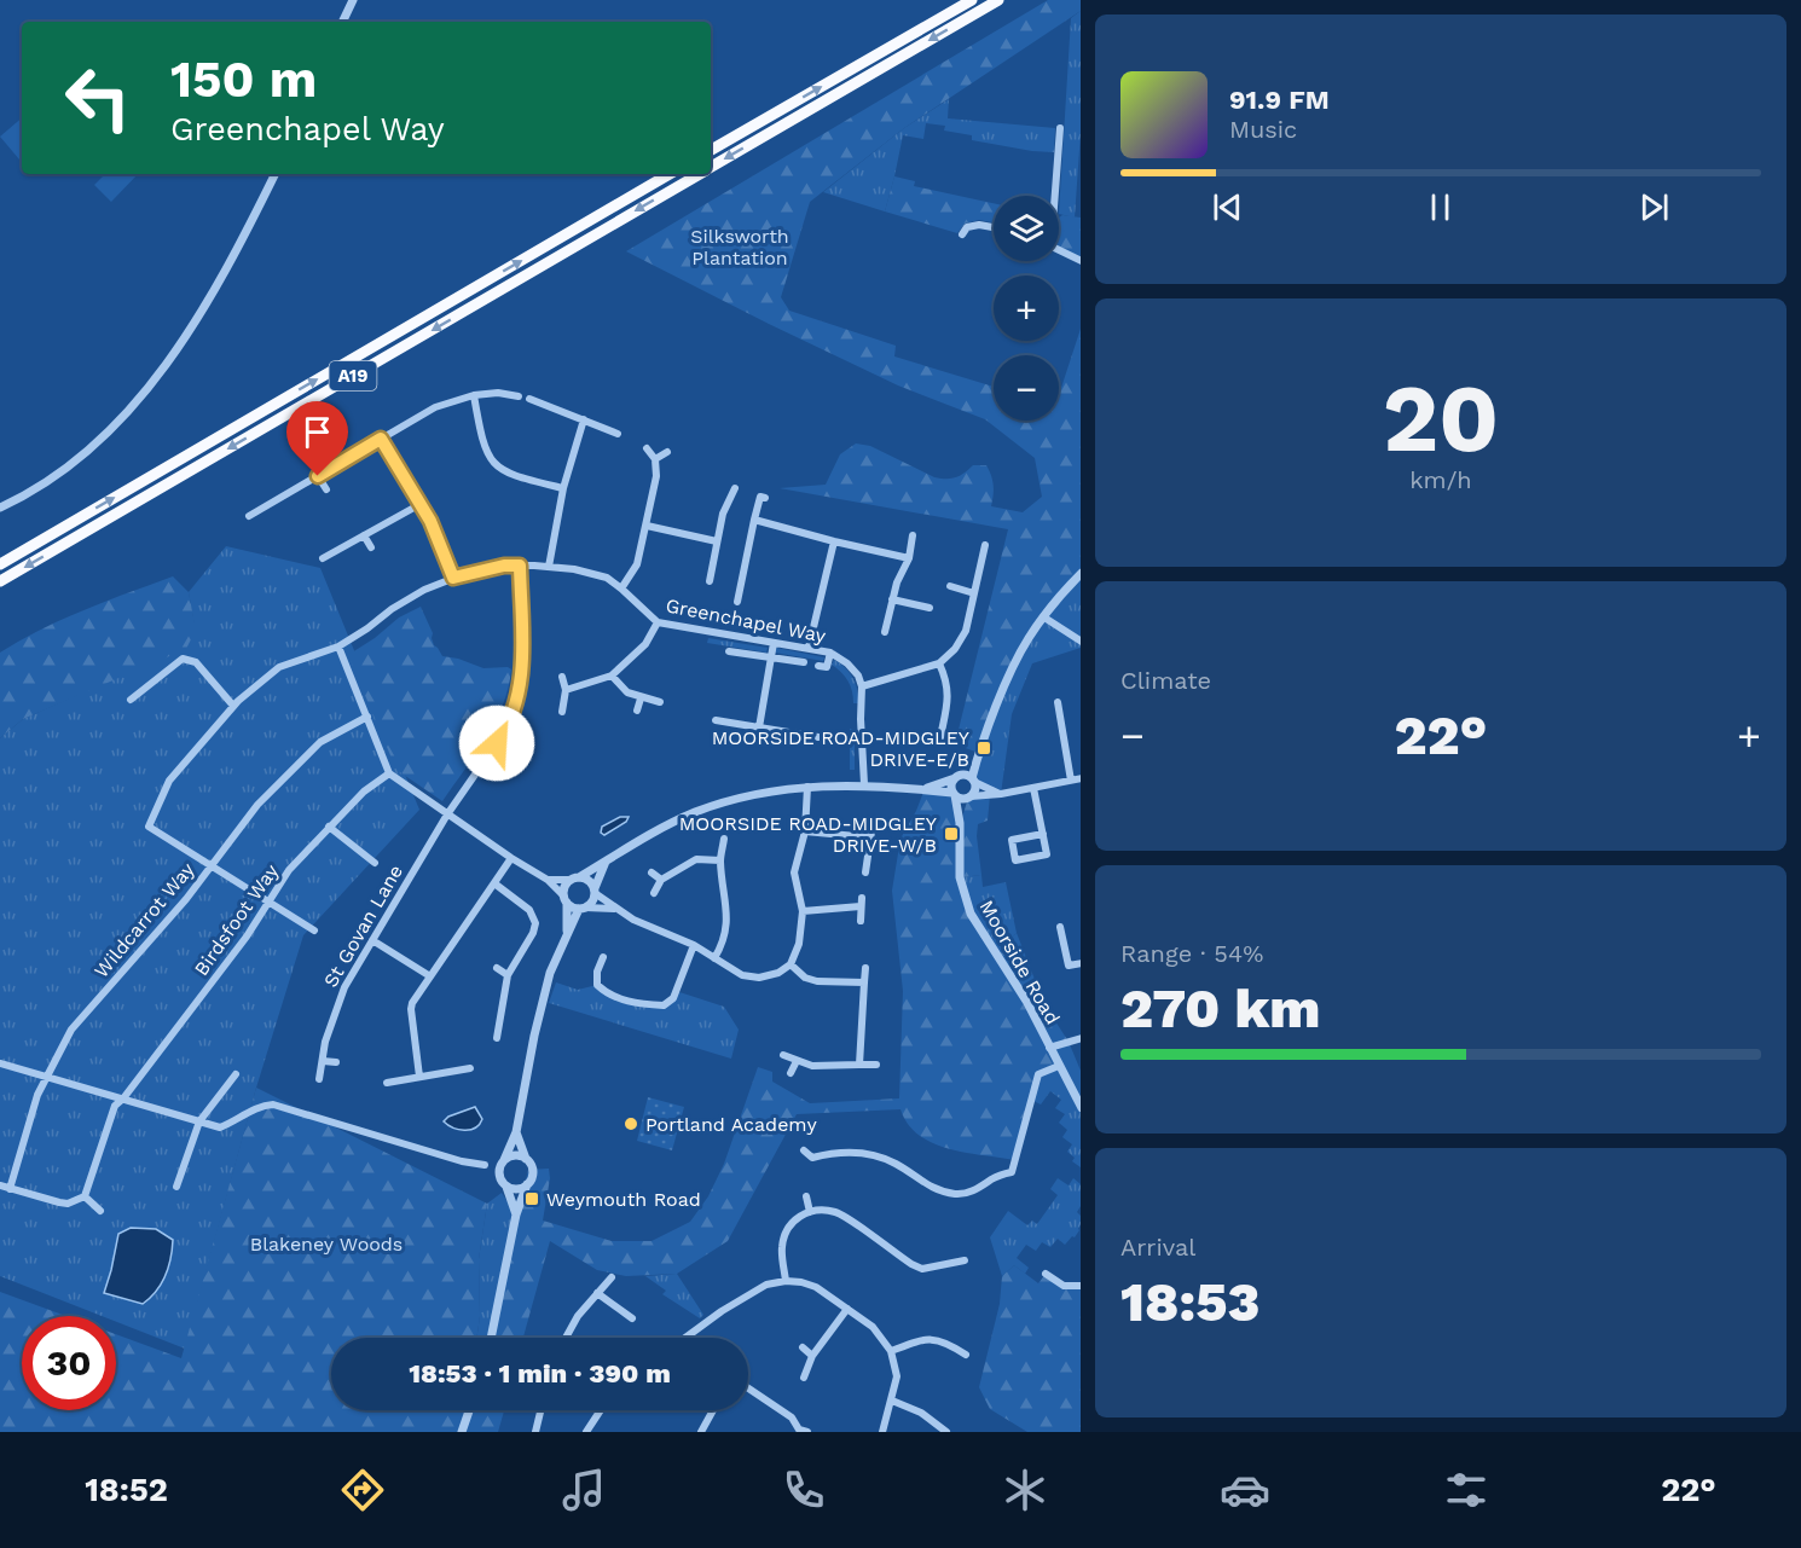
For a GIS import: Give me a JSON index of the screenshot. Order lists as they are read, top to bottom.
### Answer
{
  "streets": {
    "highway": ["A19"],
    "street": [
      "Greenchapel Way",
      "Wildcarrot Way",
      "Birdsfoot Way",
      "St Govan Lane",
      "Moorside Road"
    ]
  },
  "crossings": [
    ["Greenchapel Way", "Wildcarrot Way"],
    ["Greenchapel Way", "St Govan Lane"]
  ],
  "parks": ["Silksworth Plantation", "Blakeney Woods"],
  "places": {
    "transit": ["MOORSIDE ROAD-MIDGLEY DRIVE-E/B", "MOORSIDE ROAD-MIDGLEY DRIVE-W/B", "Weymouth Road"],
    "other": ["Portland Academy"]
  },
  "page": {
    "turn": ["150 m", "Greenchapel Way"],
    "song": ["91.9 FM", "Music"],
    "map_buttons": ["+", "−"],
    "tile": [
      ["20", "km/h"],
      "Climate",
      ["Range · 54%", "270 km"],
      ["Arrival", "18:53"]
    ],
    "heat": ["−", "22°", "+"],
    "limit": "30",
    "trip": "18:53 · 1 min · 390 m",
    "tabs": ["18:52", "22°"]
  }
}
